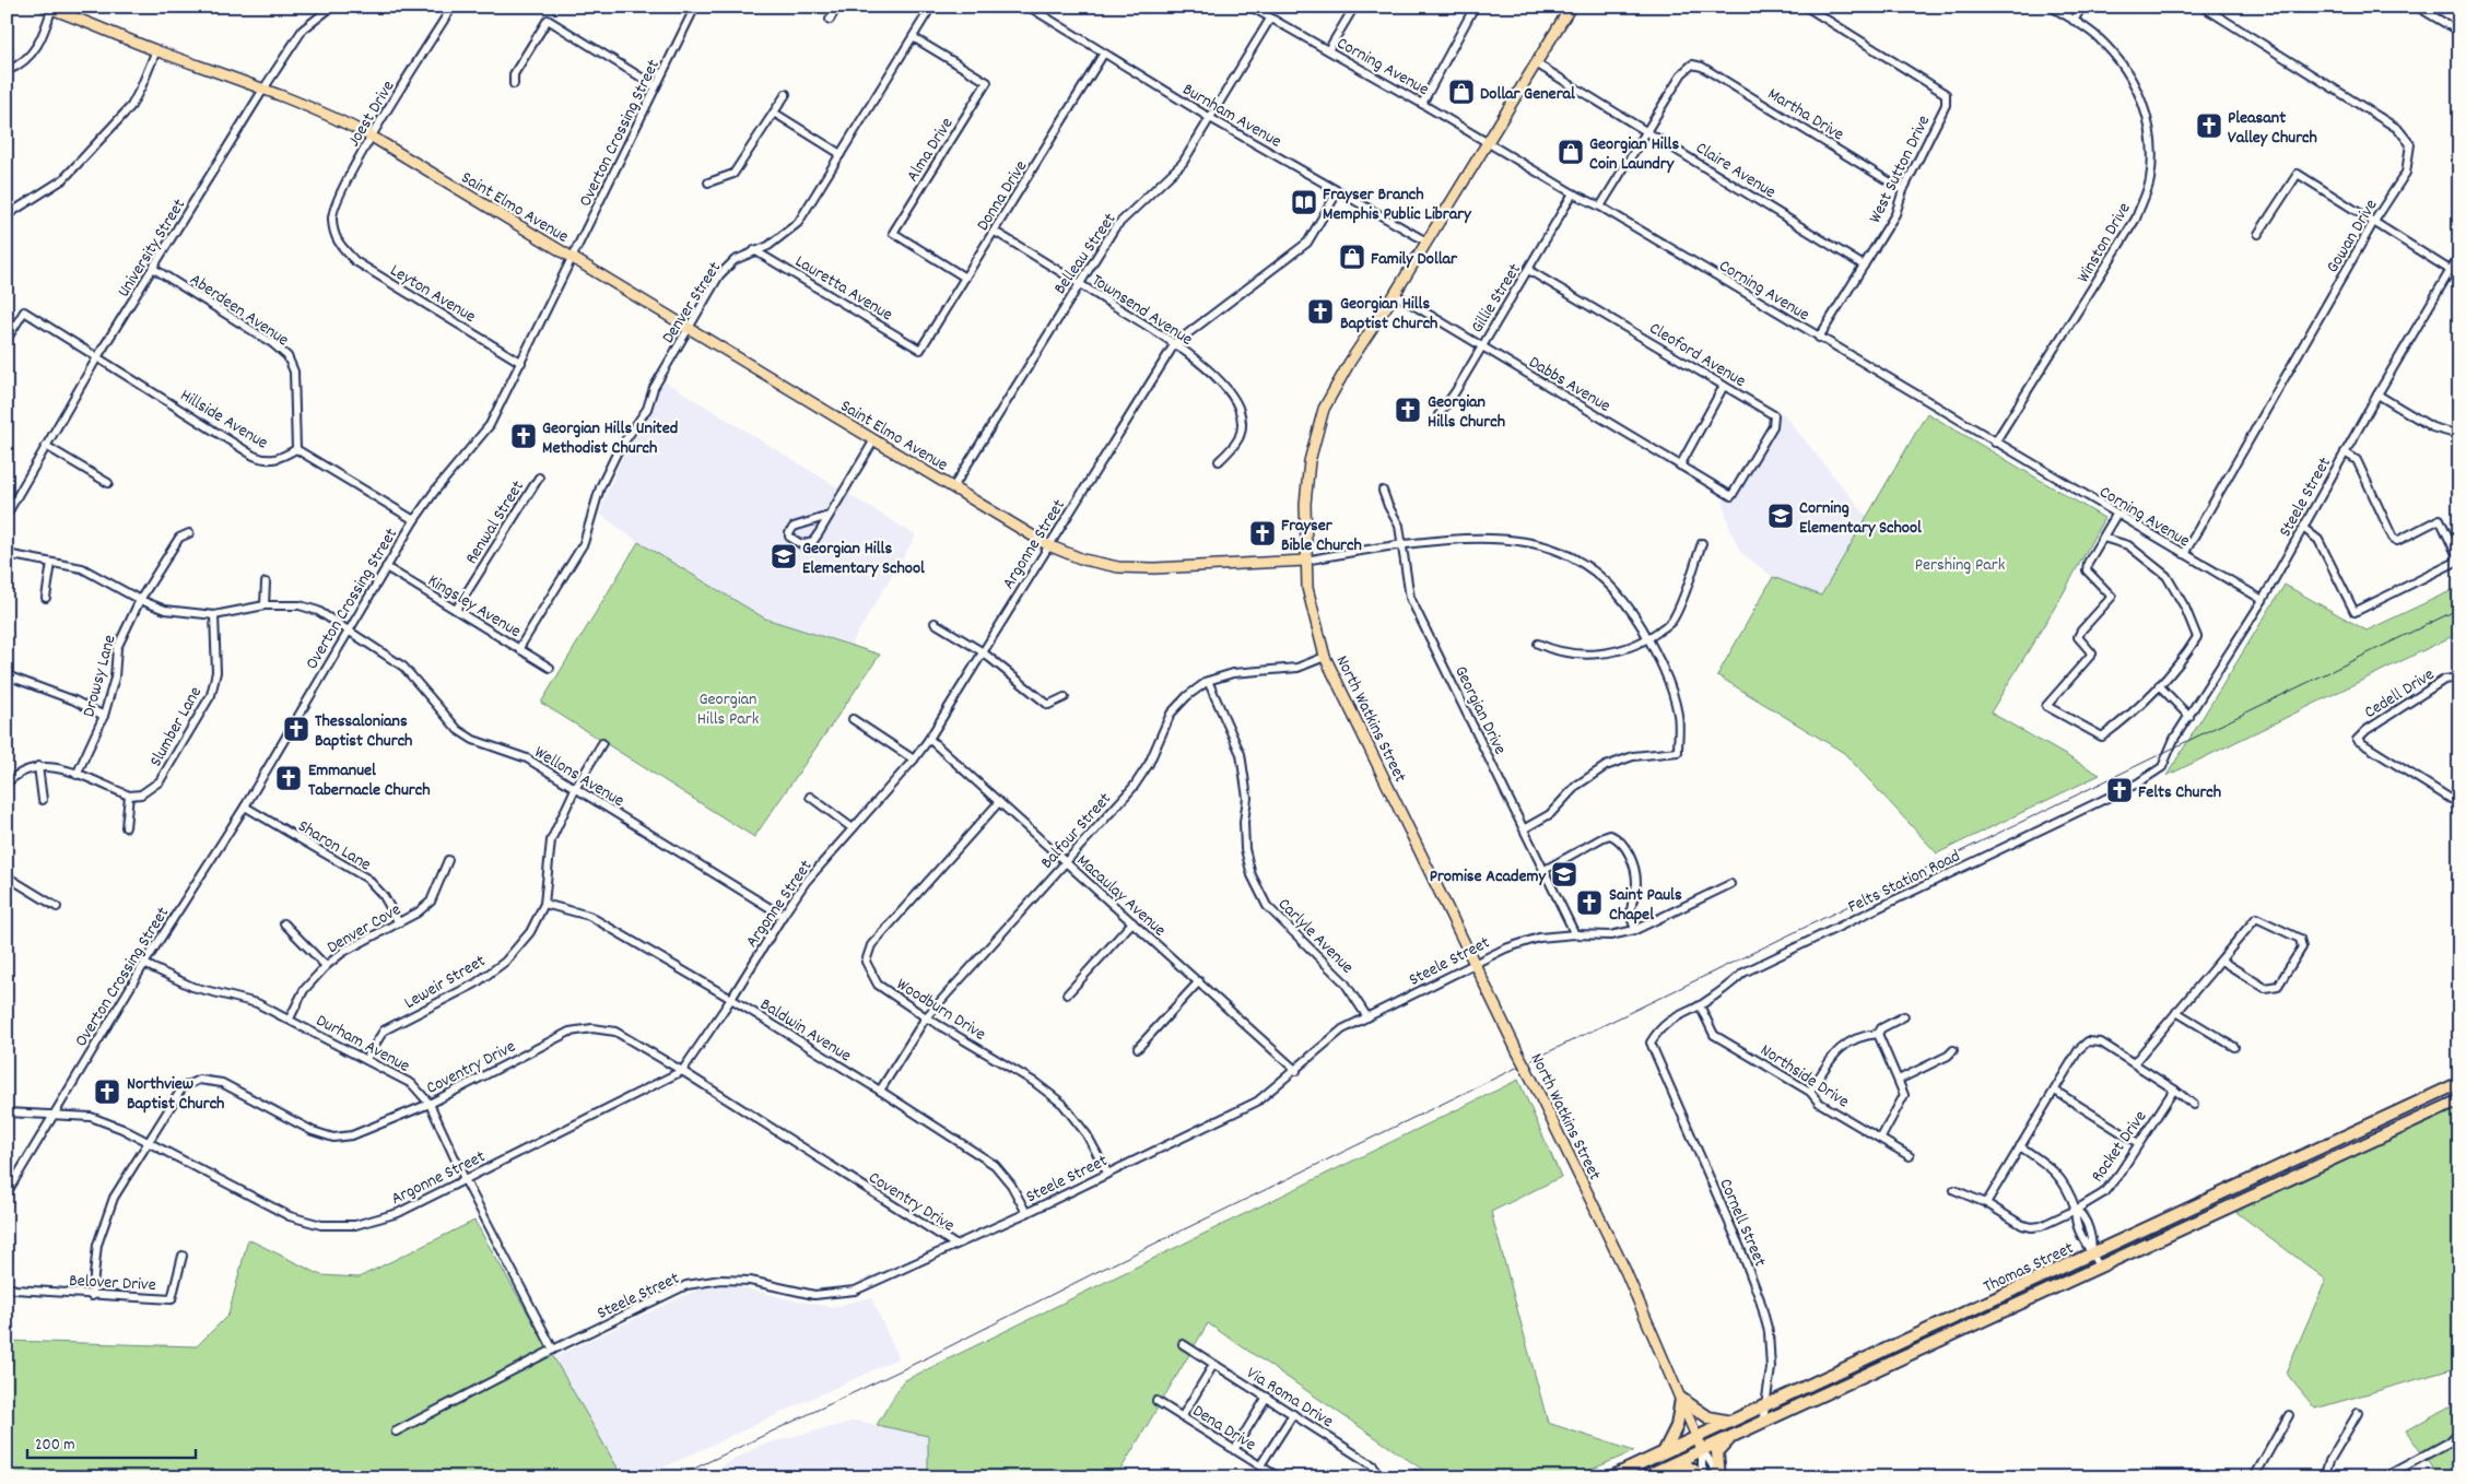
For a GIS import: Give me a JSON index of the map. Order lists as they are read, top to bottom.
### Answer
{
  "streets": {
    "highway": ["Thomas Street"],
    "main road": ["Saint Elmo Avenue", "North Watkins Street"],
    "street": [
      "Corning Avenue",
      "Joest Drive",
      "Martha Drive",
      "Burnham Avenue",
      "Overton Crossing Street",
      "Alma Drive",
      "Claire Avenue",
      "West Sutton Drive",
      "Donna Drive",
      "Gowan Drive",
      "Winston Drive",
      "University Street",
      "Belleau Street",
      "Lauretta Avenue",
      "Leyton Avenue",
      "Gillie Street",
      "Denver Street",
      "Aberdeen Avenue",
      "Townsend Avenue",
      "Cleoford Avenue",
      "Dabbs Avenue",
      "Hillside Avenue",
      "Steele Street",
      "Renwal Street",
      "Argonne Street",
      "Kingsley Avenue",
      "Drowsy Lane",
      "Cedell Drive",
      "Georgian Drive",
      "Slumber Lane",
      "Wellons Avenue",
      "Balfour Street",
      "Sharon Lane",
      "Felts Station Road",
      "Macaulay Avenue",
      "Denver Cove",
      "Carlyle Avenue",
      "Leweir Street",
      "Woodburn Drive",
      "Baldwin Avenue",
      "Durham Avenue",
      "Coventry Drive",
      "Northside Drive",
      "Rocket Drive",
      "Cornell Street",
      "Belover Drive",
      "Via Roma Drive",
      "Dena Drive"
    ]
  },
  "crossings": [
    ["Corning Avenue", "West Sutton Drive"],
    ["Corning Avenue", "Gowan Drive"],
    ["Corning Avenue", "Winston Drive"],
    ["Corning Avenue", "Belleau Street"],
    ["Corning Avenue", "Gillie Street"],
    ["Corning Avenue", "Steele Street"],
    ["Corning Avenue", "North Watkins Street"],
    ["Joest Drive", "Saint Elmo Avenue"],
    ["Joest Drive", "Leyton Avenue"],
    ["Martha Drive", "Claire Avenue"],
    ["Martha Drive", "West Sutton Drive"],
    ["Burnham Avenue", "Donna Drive"],
    ["Burnham Avenue", "Belleau Street"],
    ["Burnham Avenue", "Argonne Street"],
    ["Burnham Avenue", "North Watkins Street"],
    ["Overton Crossing Street", "Saint Elmo Avenue"],
    ["Overton Crossing Street", "Leyton Avenue"],
    ["Overton Crossing Street", "Argonne Street"],
    ["Overton Crossing Street", "Kingsley Avenue"],
    ["Overton Crossing Street", "Wellons Avenue"],
    ["Overton Crossing Street", "Sharon Lane"],
    ["Overton Crossing Street", "Durham Avenue"],
    ["Alma Drive", "Donna Drive"],
    ["Alma Drive", "Denver Street"],
    ["Claire Avenue", "West Sutton Drive"],
    ["Claire Avenue", "North Watkins Street"],
    ["Donna Drive", "Lauretta Avenue"],
    ["Donna Drive", "Townsend Avenue"],
    ["Saint Elmo Avenue", "University Street"],
    ["Saint Elmo Avenue", "Belleau Street"],
    ["Saint Elmo Avenue", "Denver Street"],
    ["Saint Elmo Avenue", "Argonne Street"],
    ["Saint Elmo Avenue", "Georgian Drive"],
    ["Saint Elmo Avenue", "North Watkins Street"],
    ["University Street", "Aberdeen Avenue"],
    ["University Street", "Hillside Avenue"],
    ["Belleau Street", "Townsend Avenue"],
    ["Lauretta Avenue", "Denver Street"],
    ["Gillie Street", "Cleoford Avenue"],
    ["Gillie Street", "Dabbs Avenue"],
    ["Denver Street", "Kingsley Avenue"],
    ["Aberdeen Avenue", "Hillside Avenue"],
    ["Townsend Avenue", "Argonne Street"],
    ["Cleoford Avenue", "Dabbs Avenue"],
    ["Dabbs Avenue", "North Watkins Street"],
    ["Steele Street", "Georgian Drive"],
    ["Steele Street", "North Watkins Street"],
    ["Steele Street", "Felts Station Road"],
    ["Steele Street", "Macaulay Avenue"],
    ["Steele Street", "Carlyle Avenue"],
    ["Steele Street", "Woodburn Drive"],
    ["Steele Street", "Baldwin Avenue"],
    ["Steele Street", "Durham Avenue"],
    ["Steele Street", "Coventry Drive"],
    ["Renwal Street", "Kingsley Avenue"],
    ["Argonne Street", "Wellons Avenue"],
    ["Argonne Street", "Macaulay Avenue"],
    ["Argonne Street", "Baldwin Avenue"],
    ["Argonne Street", "Durham Avenue"],
    ["Argonne Street", "Coventry Drive"],
    ["Drowsy Lane", "Wellons Avenue"],
    ["North Watkins Street", "Balfour Street"],
    ["North Watkins Street", "Thomas Street"],
    ["Slumber Lane", "Wellons Avenue"],
    ["Wellons Avenue", "Leweir Street"],
    ["Balfour Street", "Macaulay Avenue"],
    ["Balfour Street", "Carlyle Avenue"],
    ["Balfour Street", "Woodburn Drive"],
    ["Balfour Street", "Baldwin Avenue"],
    ["Sharon Lane", "Denver Cove"],
    ["Felts Station Road", "Northside Drive"],
    ["Felts Station Road", "Cornell Street"],
    ["Macaulay Avenue", "Woodburn Drive"],
    ["Denver Cove", "Durham Avenue"],
    ["Leweir Street", "Baldwin Avenue"],
    ["Leweir Street", "Durham Avenue"],
    ["Durham Avenue", "Coventry Drive"],
    ["Coventry Drive", "Belover Drive"],
    ["Cornell Street", "Thomas Street"]
  ],
  "parks": ["Pershing Park", "Georgian Hills Park"],
  "places": {
    "shop": ["Dollar General", "Georgian Hills Coin Laundry", "Family Dollar"],
    "church": [
      "Pleasant Valley Church",
      "Georgian Hills Baptist Church",
      "Georgian Hills Church",
      "Georgian Hills United Methodist Church",
      "Frayser Bible Church",
      "Thessalonians Baptist Church",
      "Emmanuel Tabernacle Church",
      "Felts Church",
      "Saint Pauls Chapel",
      "Northview Baptist Church"
    ],
    "library": ["Frayser Branch Memphis Public Library"],
    "school or university": ["Corning Elementary School", "Georgian Hills Elementary School", "Promise Academy"]
  },
  "scale_bar": "200 m"
}
